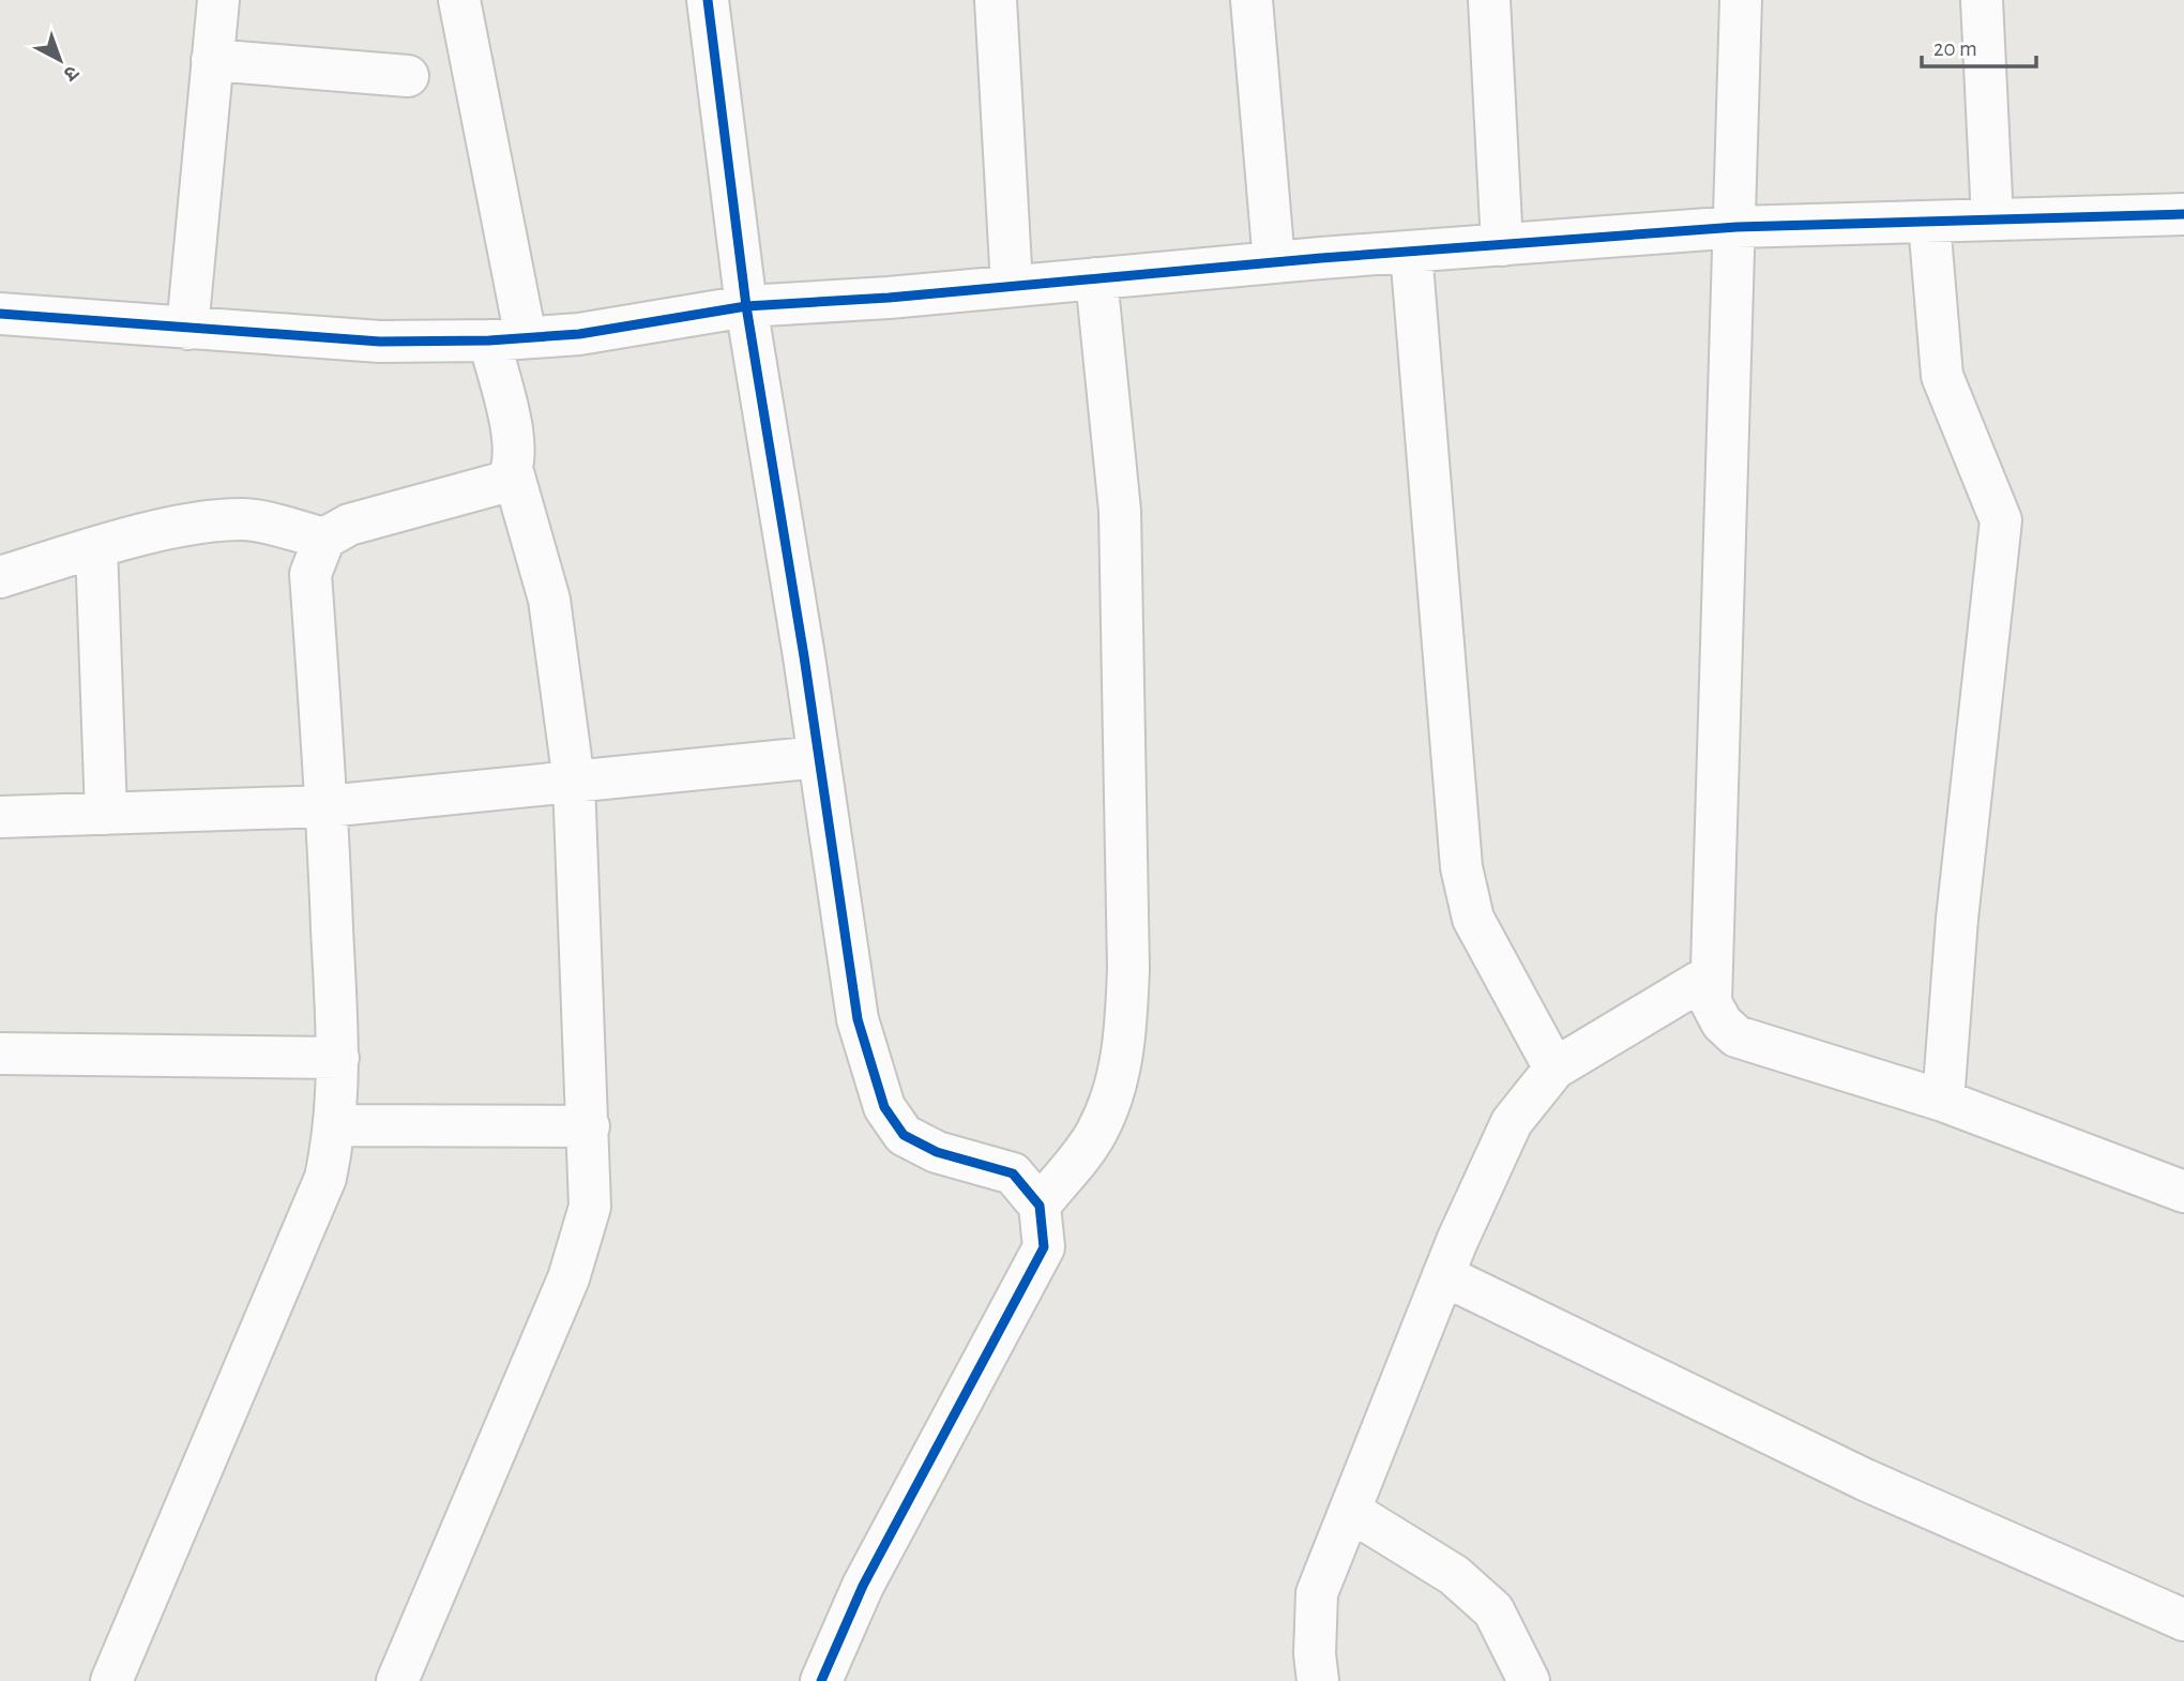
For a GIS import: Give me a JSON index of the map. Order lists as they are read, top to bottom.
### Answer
{
  "scale_bar": "20 m",
  "north": "bottom right"
}
